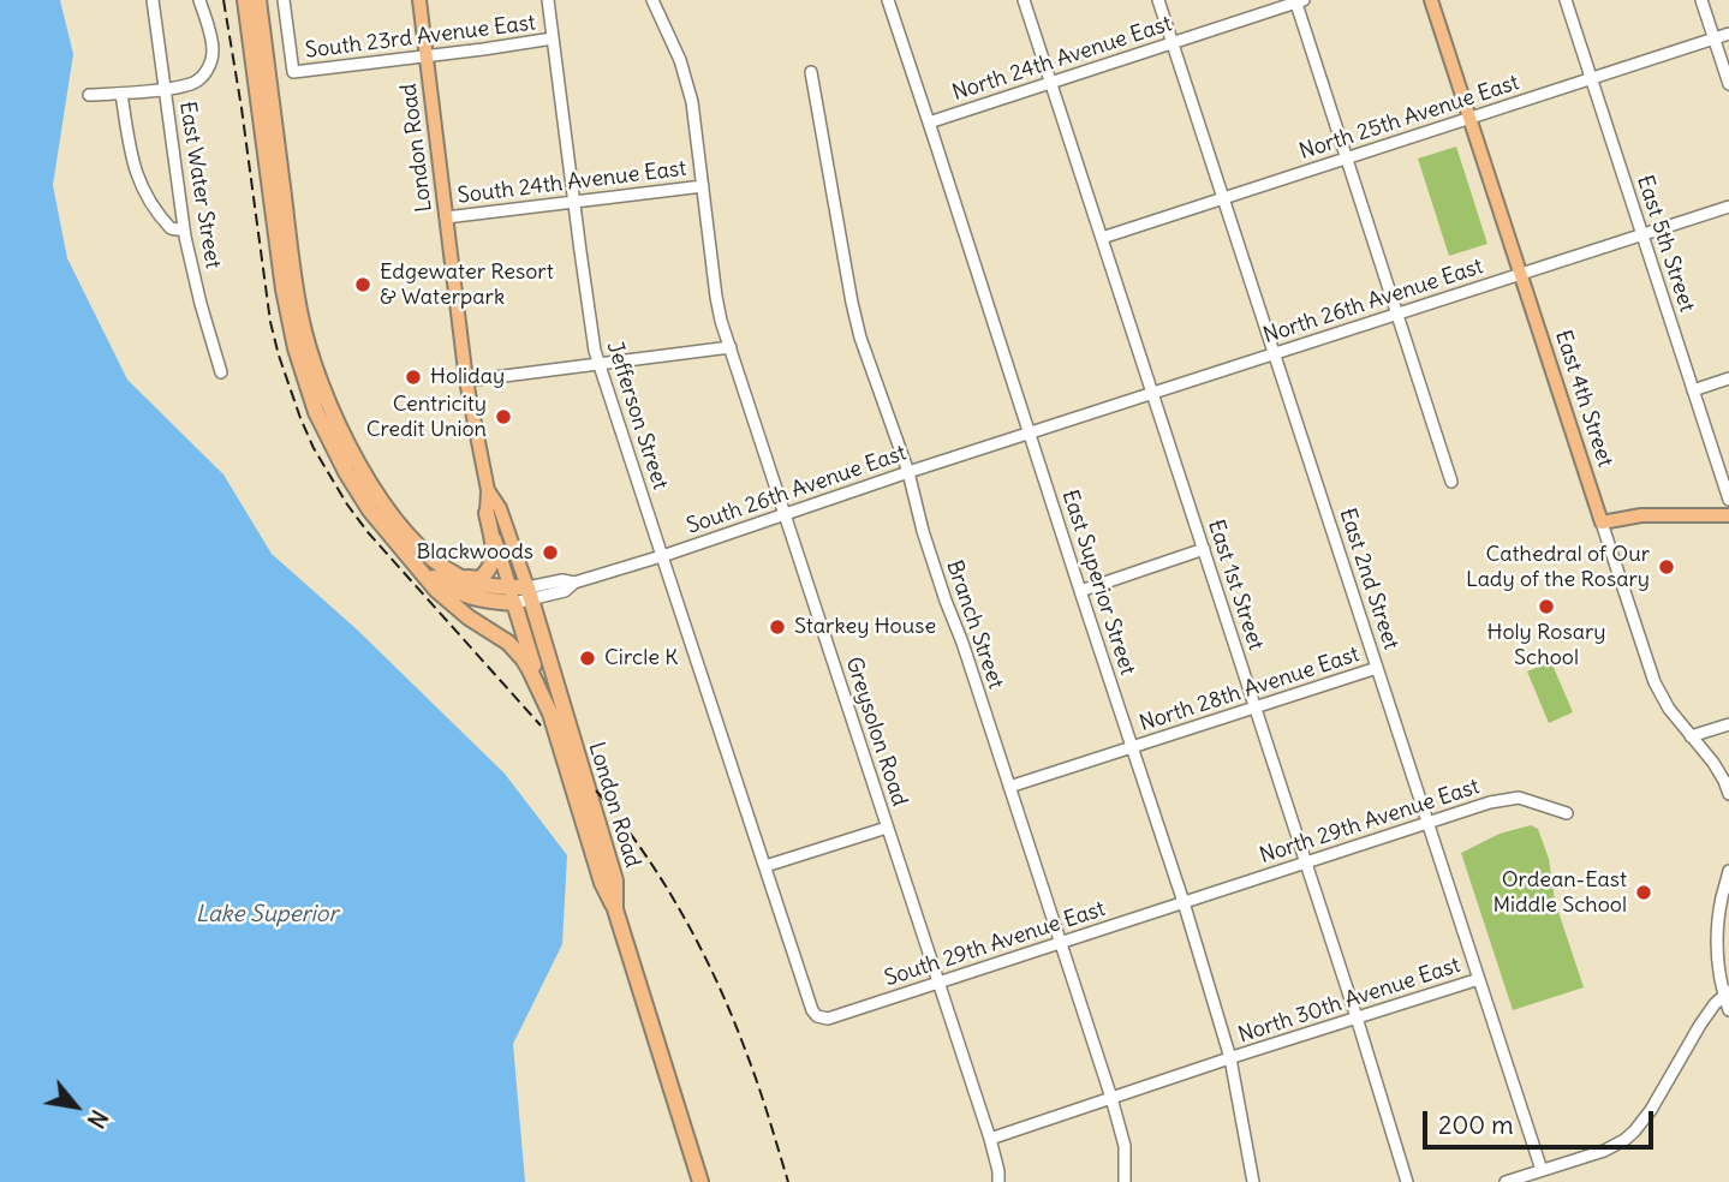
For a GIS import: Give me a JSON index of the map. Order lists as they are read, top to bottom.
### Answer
{
  "streets": {
    "highway": ["London Road"],
    "main road": ["East 4th Street"],
    "street": [
      "South 23rd Avenue East",
      "North 24th Avenue East",
      "North 25th Avenue East",
      "South 24th Avenue East",
      "East Water Street",
      "East 5th Street",
      "North 26th Avenue East",
      "Jefferson Street",
      "South 26th Avenue East",
      "East 2nd Street",
      "East Superior Street",
      "East 1st Street",
      "Branch Street",
      "North 28th Avenue East",
      "Greysolon Road",
      "North 29th Avenue East",
      "South 29th Avenue East",
      "North 30th Avenue East"
    ]
  },
  "crossings": [
    ["South 23rd Avenue East", "London Road"],
    ["South 23rd Avenue East", "Jefferson Street"],
    ["North 24th Avenue East", "East 2nd Street"],
    ["North 24th Avenue East", "East Superior Street"],
    ["North 24th Avenue East", "East 1st Street"],
    ["North 25th Avenue East", "East 5th Street"],
    ["North 25th Avenue East", "East 4th Street"],
    ["North 25th Avenue East", "East 2nd Street"],
    ["North 25th Avenue East", "East 1st Street"],
    ["London Road", "South 24th Avenue East"],
    ["London Road", "South 26th Avenue East"],
    ["South 24th Avenue East", "Jefferson Street"],
    ["South 24th Avenue East", "Greysolon Road"],
    ["East 5th Street", "North 26th Avenue East"],
    ["North 26th Avenue East", "East 4th Street"],
    ["North 26th Avenue East", "South 26th Avenue East"],
    ["North 26th Avenue East", "East 2nd Street"],
    ["North 26th Avenue East", "East Superior Street"],
    ["North 26th Avenue East", "East 1st Street"],
    ["Jefferson Street", "South 26th Avenue East"],
    ["Jefferson Street", "South 29th Avenue East"],
    ["South 26th Avenue East", "East Superior Street"],
    ["South 26th Avenue East", "Branch Street"],
    ["South 26th Avenue East", "Greysolon Road"],
    ["East 2nd Street", "North 28th Avenue East"],
    ["East 2nd Street", "North 29th Avenue East"],
    ["East 2nd Street", "North 30th Avenue East"],
    ["East Superior Street", "North 28th Avenue East"],
    ["East Superior Street", "North 29th Avenue East"],
    ["East Superior Street", "South 29th Avenue East"],
    ["East Superior Street", "North 30th Avenue East"],
    ["East 1st Street", "North 28th Avenue East"],
    ["East 1st Street", "North 29th Avenue East"],
    ["East 1st Street", "North 30th Avenue East"],
    ["Branch Street", "North 28th Avenue East"],
    ["Branch Street", "South 29th Avenue East"],
    ["Branch Street", "North 30th Avenue East"],
    ["Greysolon Road", "South 29th Avenue East"],
    ["Greysolon Road", "North 30th Avenue East"],
    ["North 29th Avenue East", "South 29th Avenue East"]
  ],
  "water": ["Lake Superior"],
  "places": [
    "Edgewater Resort & Waterpark",
    "Holiday",
    "Centricity Credit Union",
    "Blackwoods",
    "Cathedral of Our Lady of the Rosary",
    "Holy Rosary School",
    "Starkey House",
    "Circle K",
    "Ordean-East Middle School"
  ],
  "scale_bar": "200 m",
  "north": "bottom right"
}
